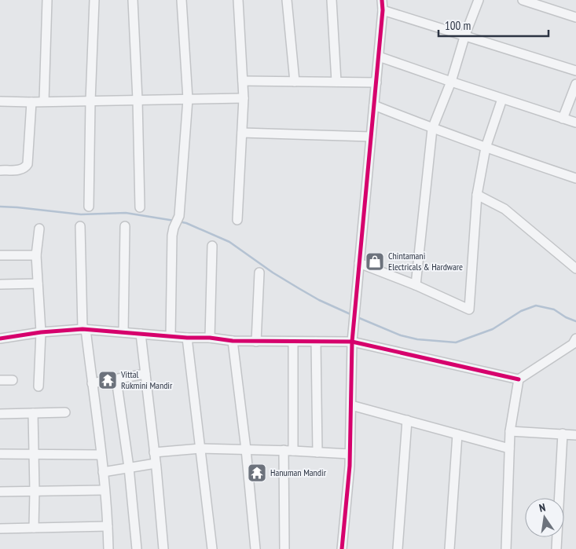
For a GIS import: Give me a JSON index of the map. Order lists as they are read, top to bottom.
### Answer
{
  "places": {
    "shop": ["Chintamani Electricals & Hardware"],
    "temple": ["Vittal Rukmini Mandir", "Hanuman Mandir"]
  },
  "scale_bar": "100 m",
  "north": "top"
}
